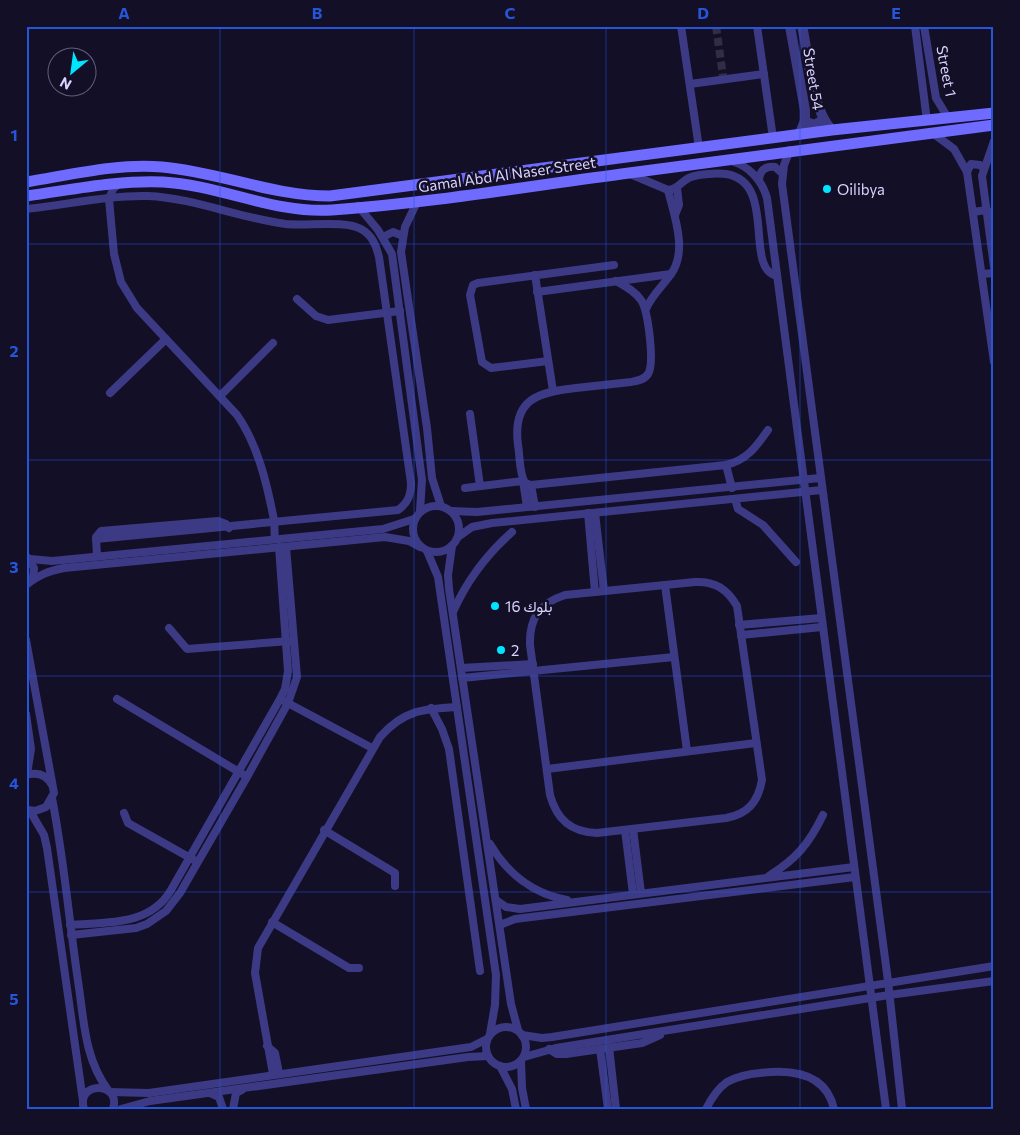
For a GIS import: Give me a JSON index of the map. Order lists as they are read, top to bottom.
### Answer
{
  "streets": {
    "main road": ["Gamal Abd Al Naser Street"],
    "street": ["Street 1", "Street 54"]
  },
  "crossings": [
    ["Street 1", "Gamal Abd Al Naser Street"],
    ["Street 54", "Gamal Abd Al Naser Street"]
  ],
  "places": ["Oilibya", "بلوك 16", "2"],
  "north": "bottom left",
  "grid": {
    "columns": [
      "A",
      "B",
      "C",
      "D",
      "E"
    ],
    "rows": [
      "1",
      "2",
      "3",
      "4",
      "5"
    ]
  }
}
